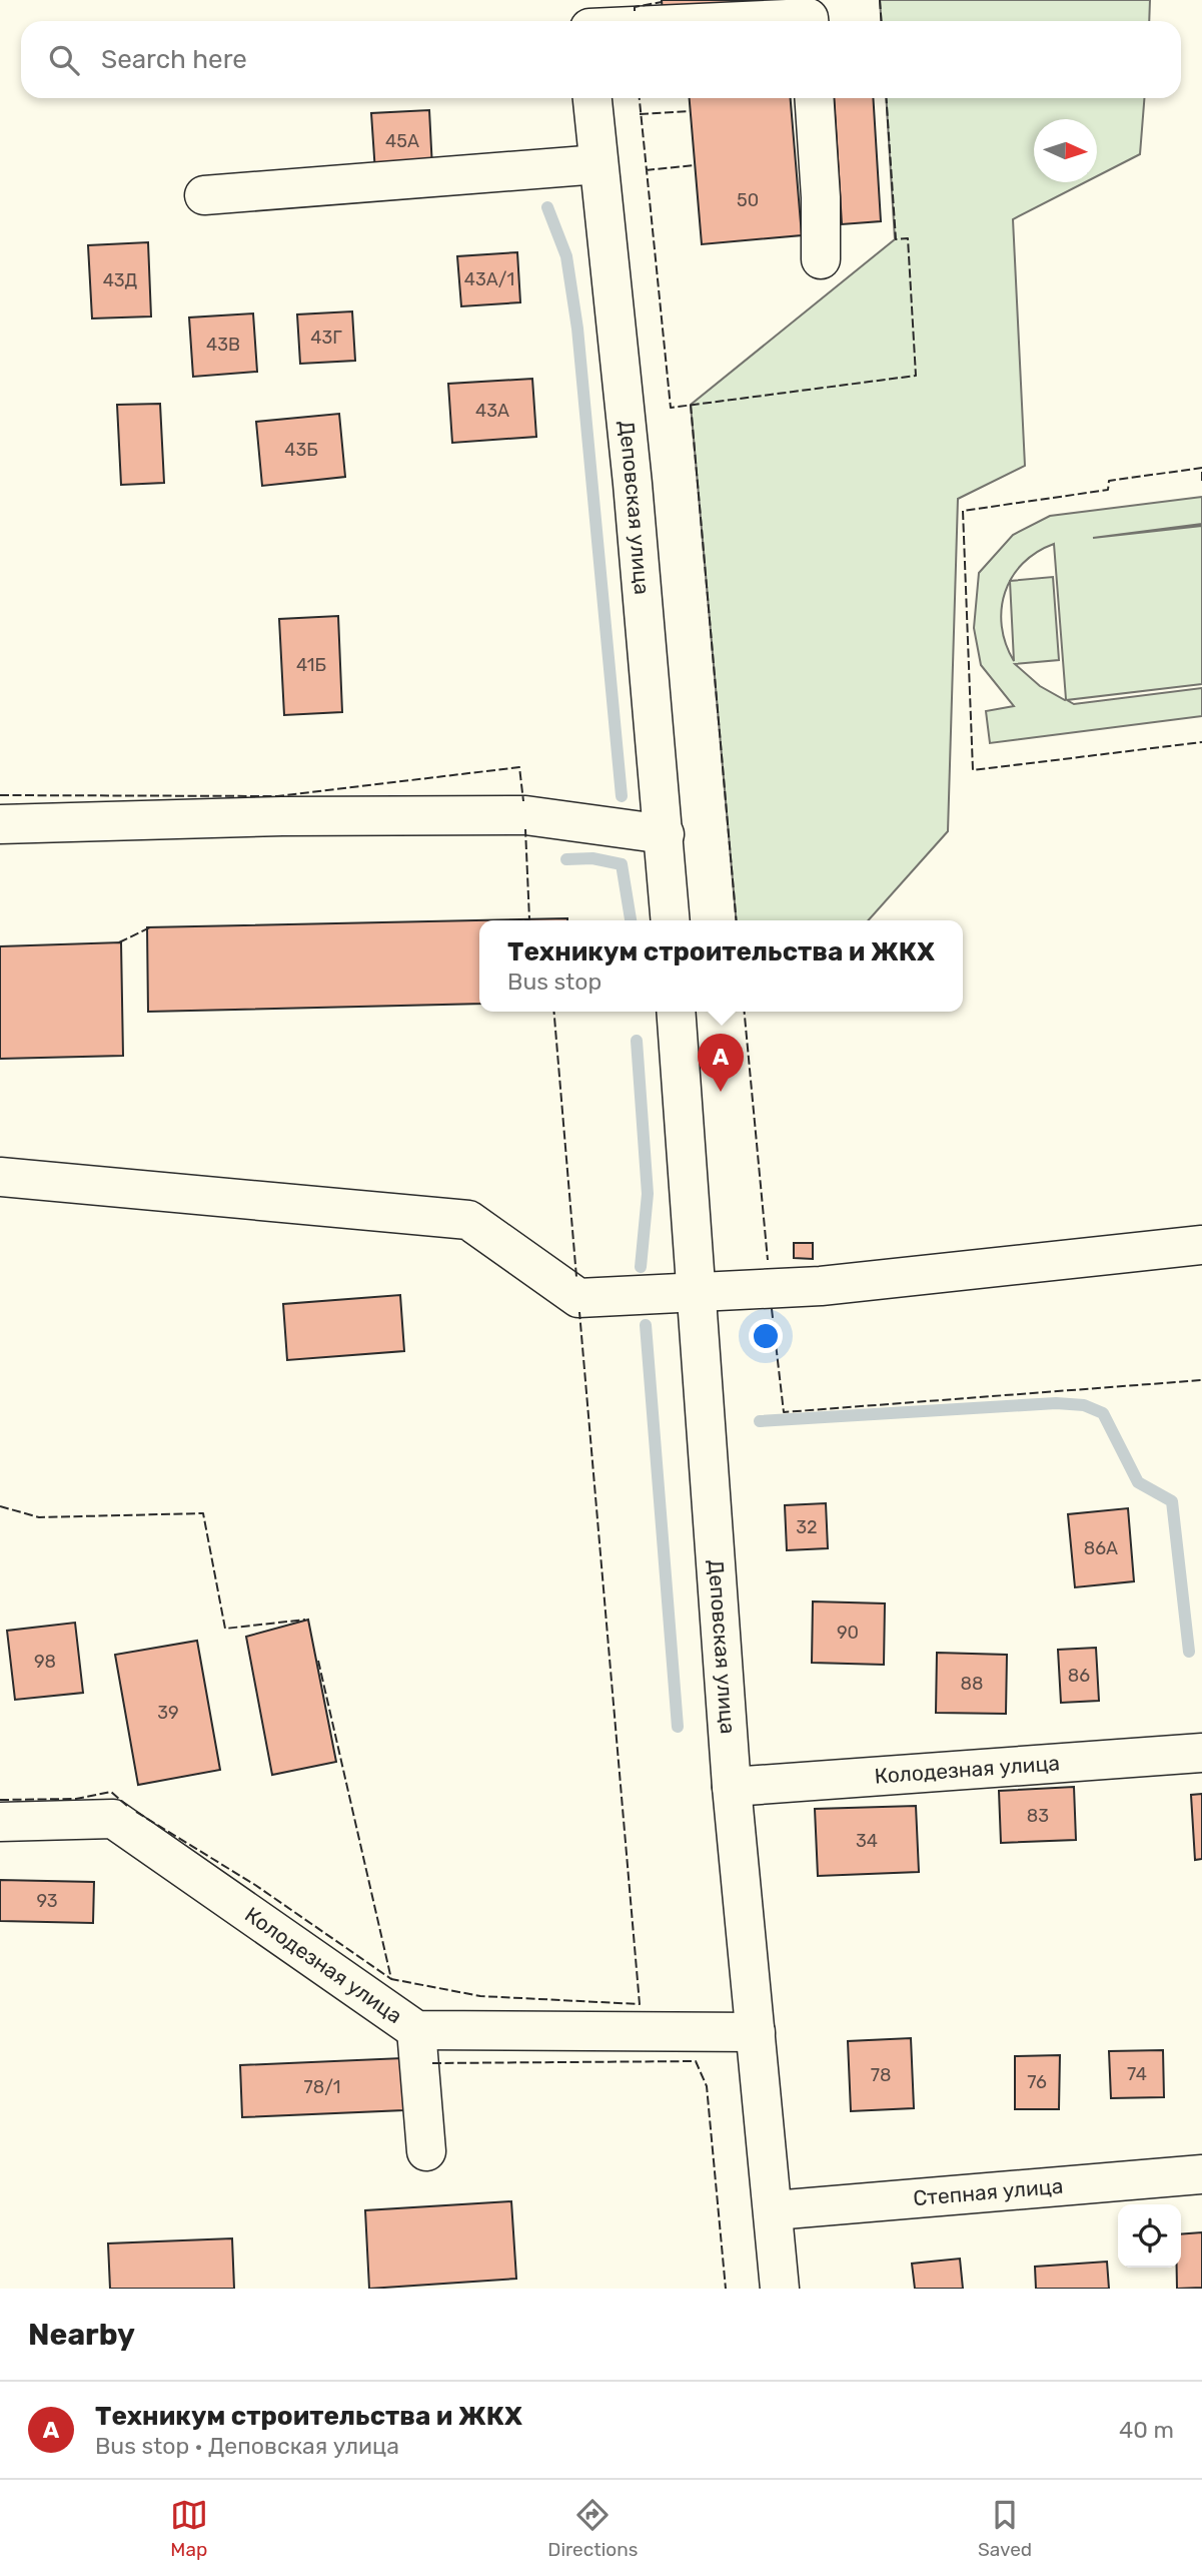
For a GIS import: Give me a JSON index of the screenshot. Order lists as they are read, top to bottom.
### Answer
{
  "streets": {
    "street": ["Деповская улица", "Колодезная улица", "Степная улица"]
  },
  "crossings": [
    ["Деповская улица", "Колодезная улица"],
    ["Деповская улица", "Степная улица"]
  ],
  "house_numbers": [
    "45А",
    "50",
    "43А/1",
    "43Д",
    "43Г",
    "43В",
    "43А",
    "43Б",
    "41Б",
    "32",
    "86А",
    "90",
    "98",
    "86",
    "88",
    "39",
    "83",
    "34",
    "93",
    "74",
    "78",
    "76",
    "78/1"
  ],
  "north": "right",
  "page": {
    "search": "Search here",
    "popup": ["Техникум строительства и ЖКХ", "Bus stop"],
    "pins": "A",
    "heading": "Nearby",
    "list": [
      {
        "mark": "A",
        "name": "Техникум строительства и ЖКХ",
        "note": "Bus stop · Деповская улица",
        "value": "40 m"
      }
    ],
    "nav": ["Map", "Directions", "Saved"]
  }
}
